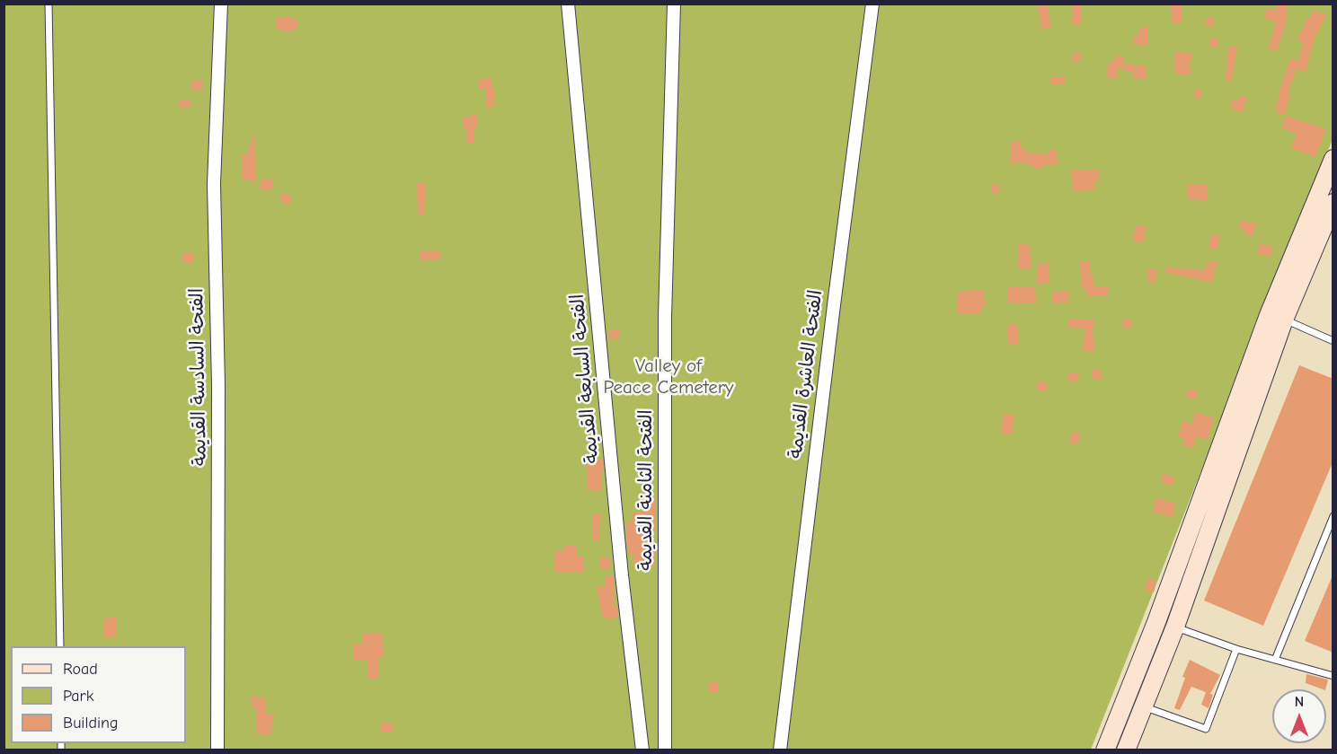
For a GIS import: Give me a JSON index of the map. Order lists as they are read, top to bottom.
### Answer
{
  "streets": {
    "street": [
      "الفتحة العاشرة القديمة",
      "الفتحة السادسة القديمة",
      "الفتحة السابعة القديمة",
      "الفتحة الثامنة القديمة"
    ]
  },
  "parks": ["Valley of Peace Cemetery"],
  "legend": ["Road", "Park", "Building"],
  "north": "top"
}
